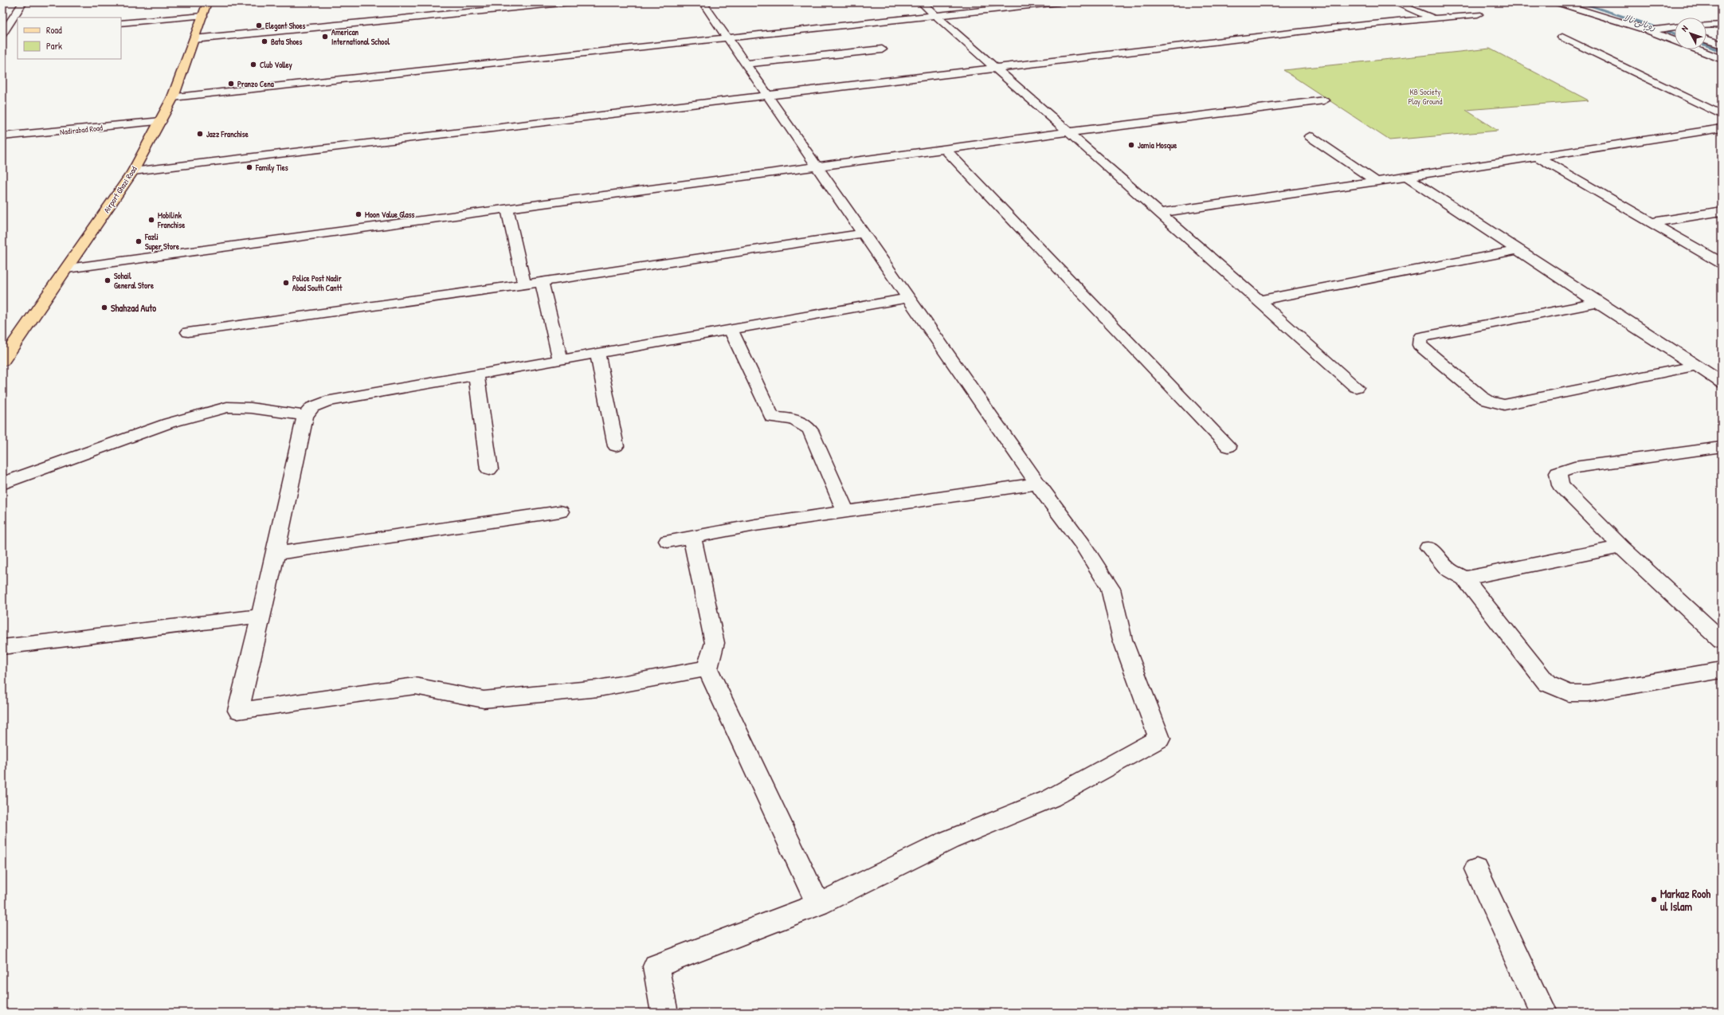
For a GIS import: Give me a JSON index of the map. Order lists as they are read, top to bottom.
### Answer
{
  "streets": {
    "main road": ["Airport Ghazi Road"],
    "street": ["Nadirabad Road"]
  },
  "crossings": [
    ["Nadirabad Road", "Airport Ghazi Road"]
  ],
  "water": ["روہائی نالا"],
  "parks": ["KB Society Play Ground"],
  "places": [
    "Elegant Shoes",
    "American International School",
    "Bata Shoes",
    "Club Volley",
    "Pranzo Cena",
    "Jazz Franchise",
    "Jamia Mosque",
    "Family Ties",
    "Moon Value Glass",
    "Mobilink Franchise",
    "Fazli Super Store",
    "Sohail General Store",
    "Police Post Nadir Abad South Cantt",
    "Shahzad Auto",
    "Markaz Rooh ul Islam"
  ],
  "legend": ["Road", "Park"],
  "north": "top left"
}
